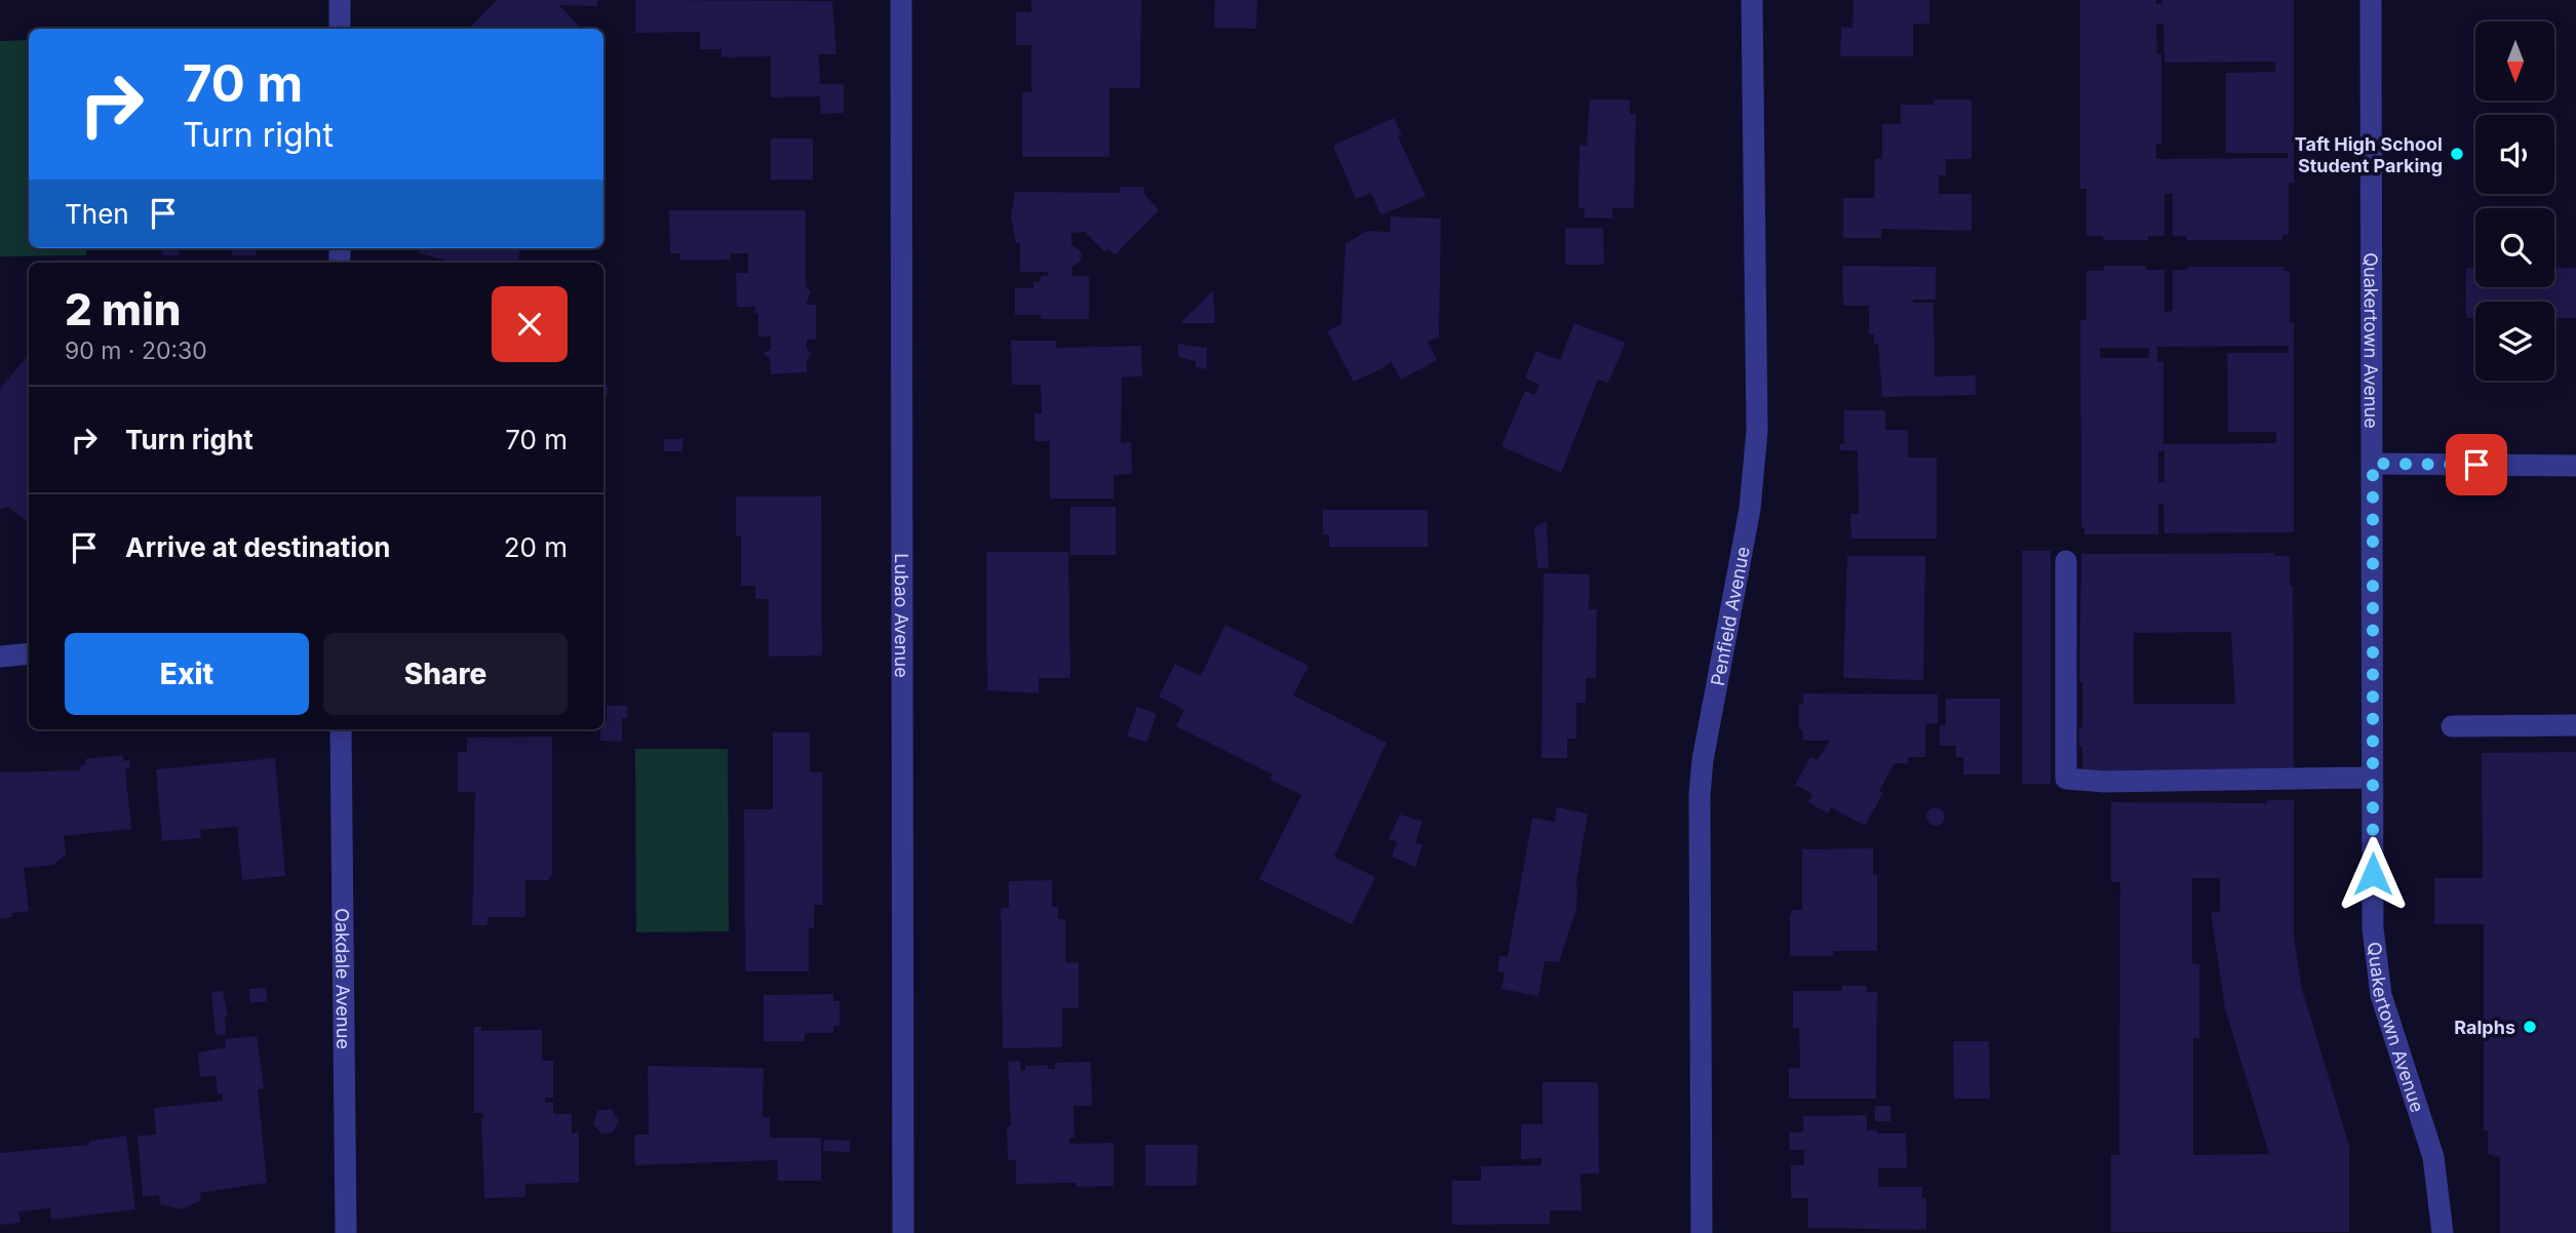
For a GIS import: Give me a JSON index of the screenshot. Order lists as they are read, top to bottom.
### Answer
{
  "streets": {
    "street": [
      "Quakertown Avenue",
      "Lubao Avenue",
      "Penfield Avenue",
      "Oakdale Avenue"
    ]
  },
  "places": ["Taft High School Student Parking", "Ralphs"],
  "north": "bottom",
  "page": {
    "turn": ["70 m", "Turn right"],
    "then": "Then",
    "heading": ["2 min", "90 m · 20:30"],
    "list": [
      {
        "name": "Turn right",
        "value": "70 m"
      },
      {
        "name": "Arrive at destination",
        "value": "20 m"
      }
    ],
    "buttons": ["Exit", "Share"]
  }
}
